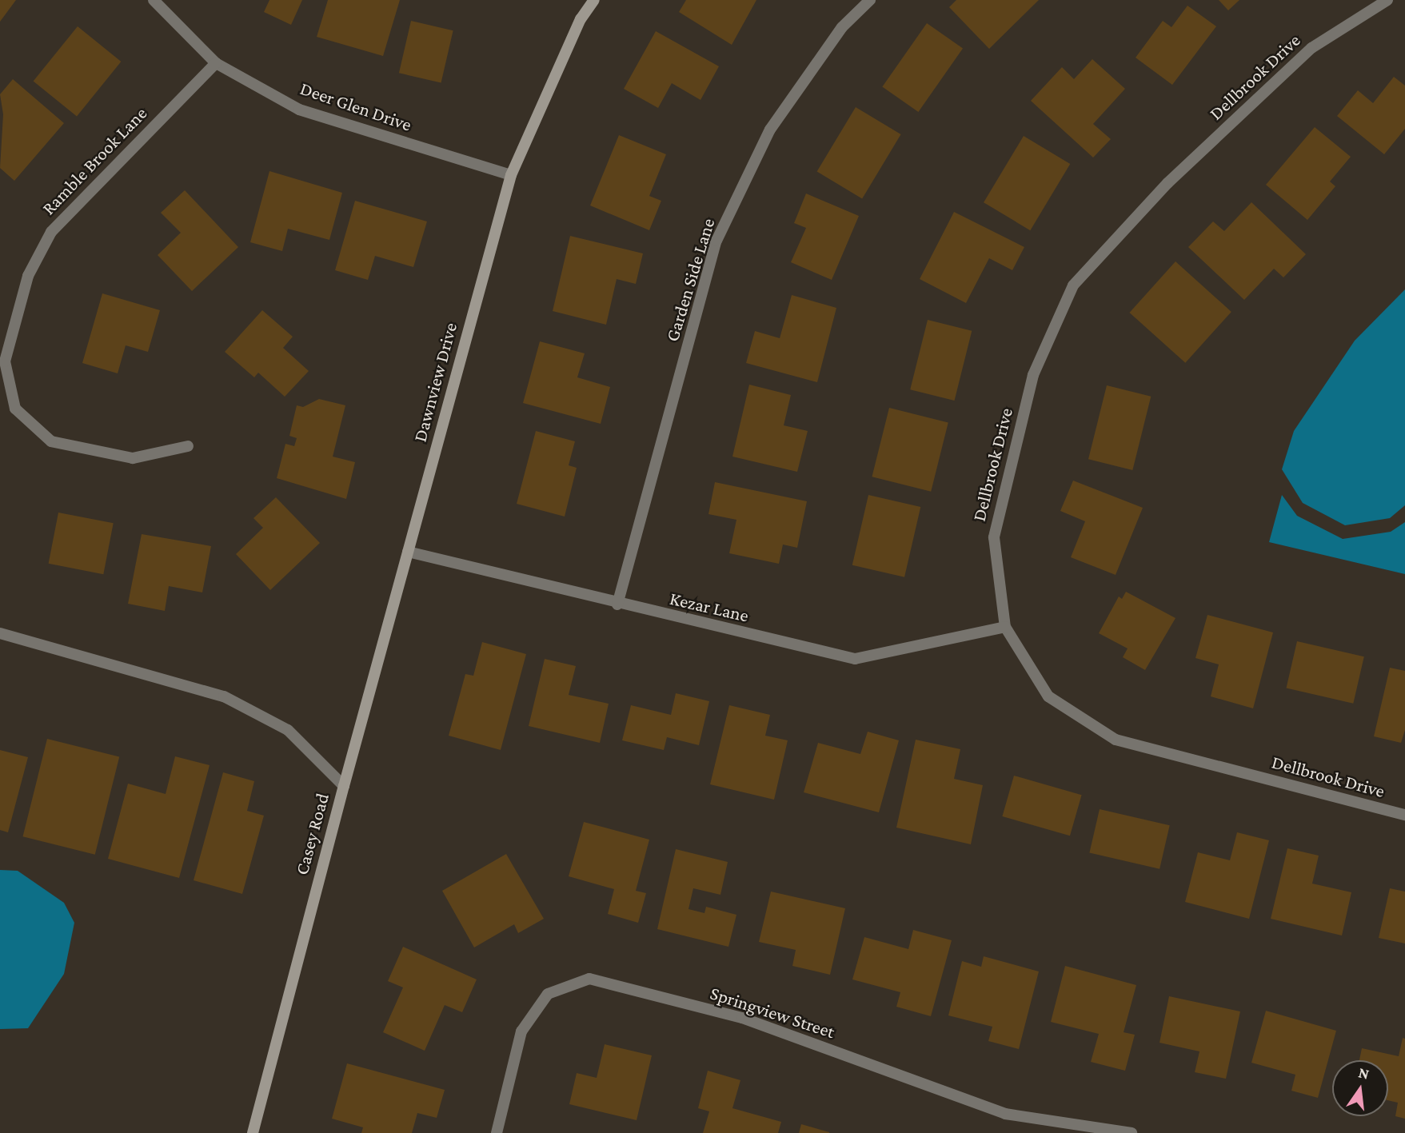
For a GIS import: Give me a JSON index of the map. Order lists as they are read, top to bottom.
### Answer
{
  "streets": {
    "street": [
      "Dellbrook Drive",
      "Deer Glen Drive",
      "Ramble Brook Lane",
      "Garden Side Lane",
      "Dawnview Drive",
      "Kezar Lane",
      "Casey Road",
      "Springview Street"
    ]
  },
  "crossings": [
    ["Dellbrook Drive", "Kezar Lane"],
    ["Deer Glen Drive", "Ramble Brook Lane"],
    ["Deer Glen Drive", "Dawnview Drive"],
    ["Garden Side Lane", "Kezar Lane"],
    ["Dawnview Drive", "Kezar Lane"],
    ["Dawnview Drive", "Casey Road"]
  ],
  "north": "top"
}
